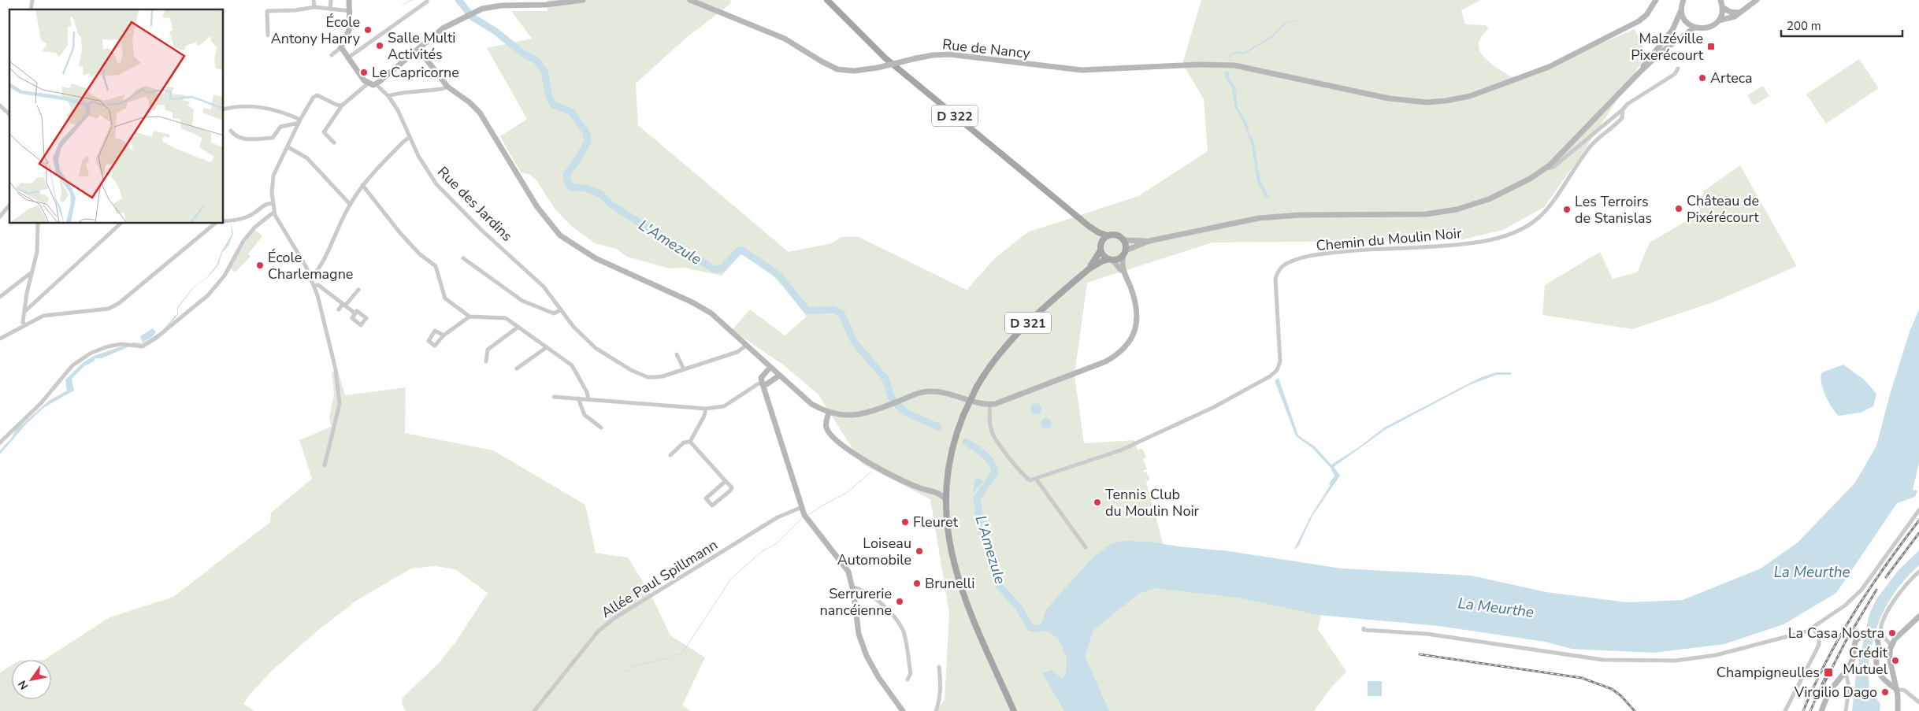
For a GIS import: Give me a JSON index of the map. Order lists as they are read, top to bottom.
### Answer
{
  "streets": {
    "main road": ["D 322", "D 321"],
    "street": [
      "Rue de Nancy",
      "Rue des Jardins",
      "Chemin du Moulin Noir",
      "Allée Paul Spillmann"
    ]
  },
  "crossings": [
    ["D 322", "D 321"]
  ],
  "water": ["L'Amezule", "La Meurthe"],
  "places": {
    "other": [
      "École Antony Hanry",
      "Salle Multi Activités",
      "Le Capricorne",
      "Arteca",
      "Château de Pixérécourt",
      "Les Terroirs de Stanislas",
      "École Charlemagne",
      "Tennis Club du Moulin Noir",
      "Fleuret",
      "Loiseau Automobile",
      "Brunelli",
      "Serrurerie nancéienne",
      "La Casa Nostra",
      "Crédit Mutuel",
      "Virgilio Dago"
    ],
    "transit": ["Malzéville Pixerécourt", "Champigneulles"]
  },
  "scale_bar": "200 m",
  "north": "bottom left"
}
